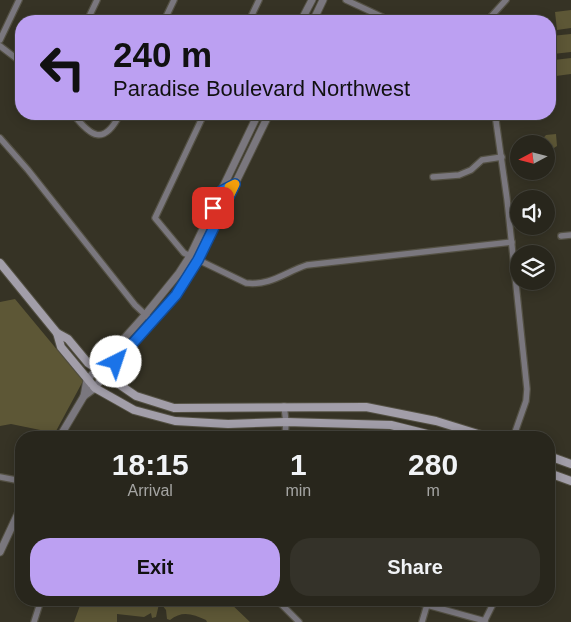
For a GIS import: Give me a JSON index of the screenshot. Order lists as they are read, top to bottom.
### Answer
{
  "north": "left",
  "page": {
    "turn": ["240 m", "Paradise Boulevard Northwest"],
    "eta": [
      "18:15",
      "Arrival",
      "1",
      "min",
      "280",
      "m"
    ],
    "buttons": ["Exit", "Share"]
  }
}
